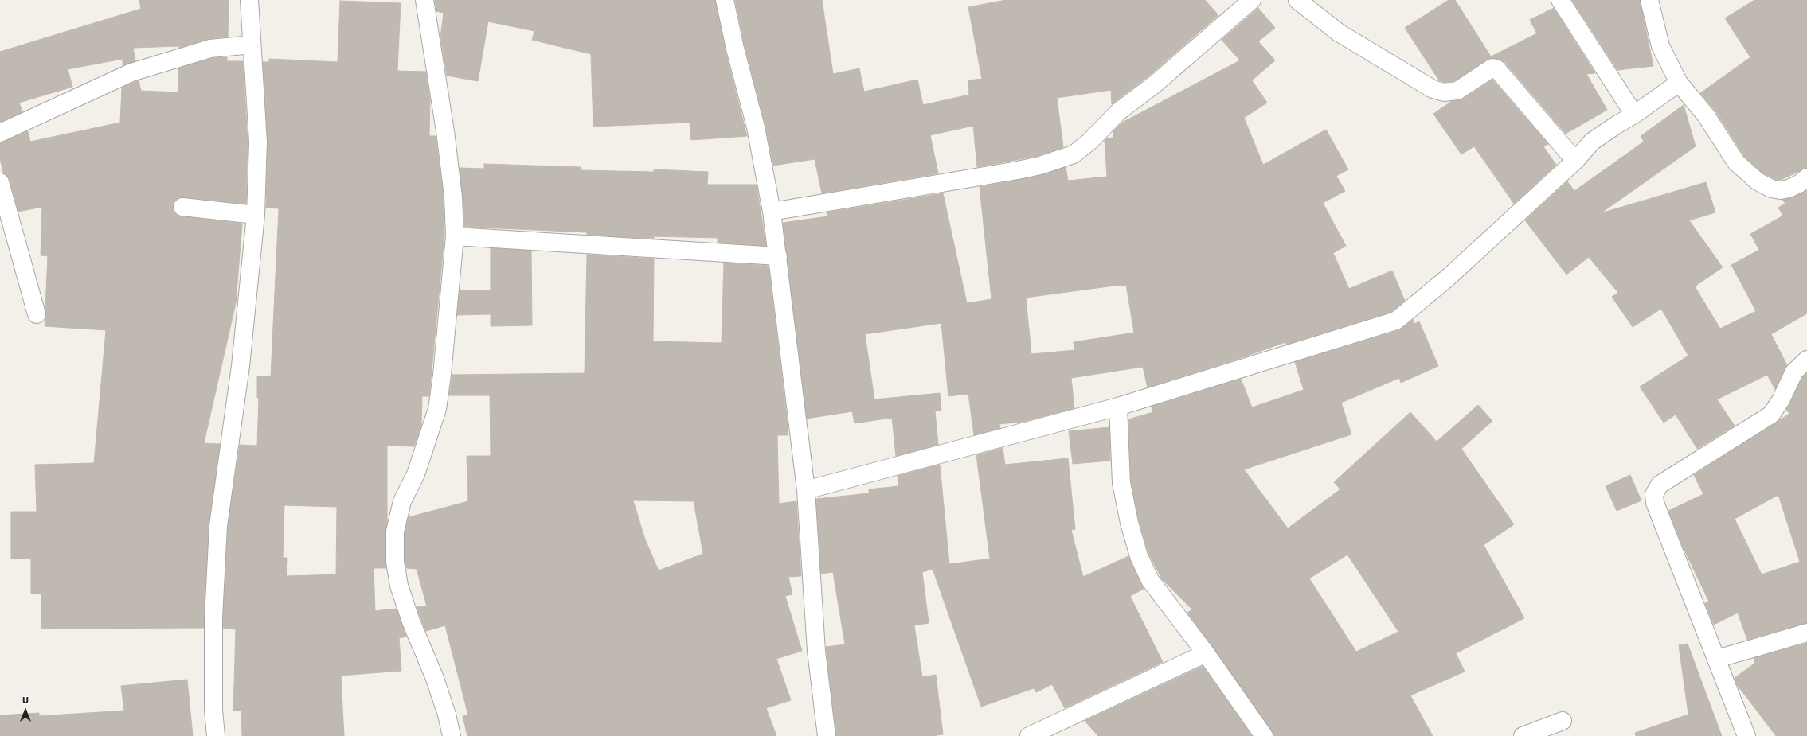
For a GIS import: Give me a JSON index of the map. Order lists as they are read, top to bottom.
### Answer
{
  "north": "top"
}
